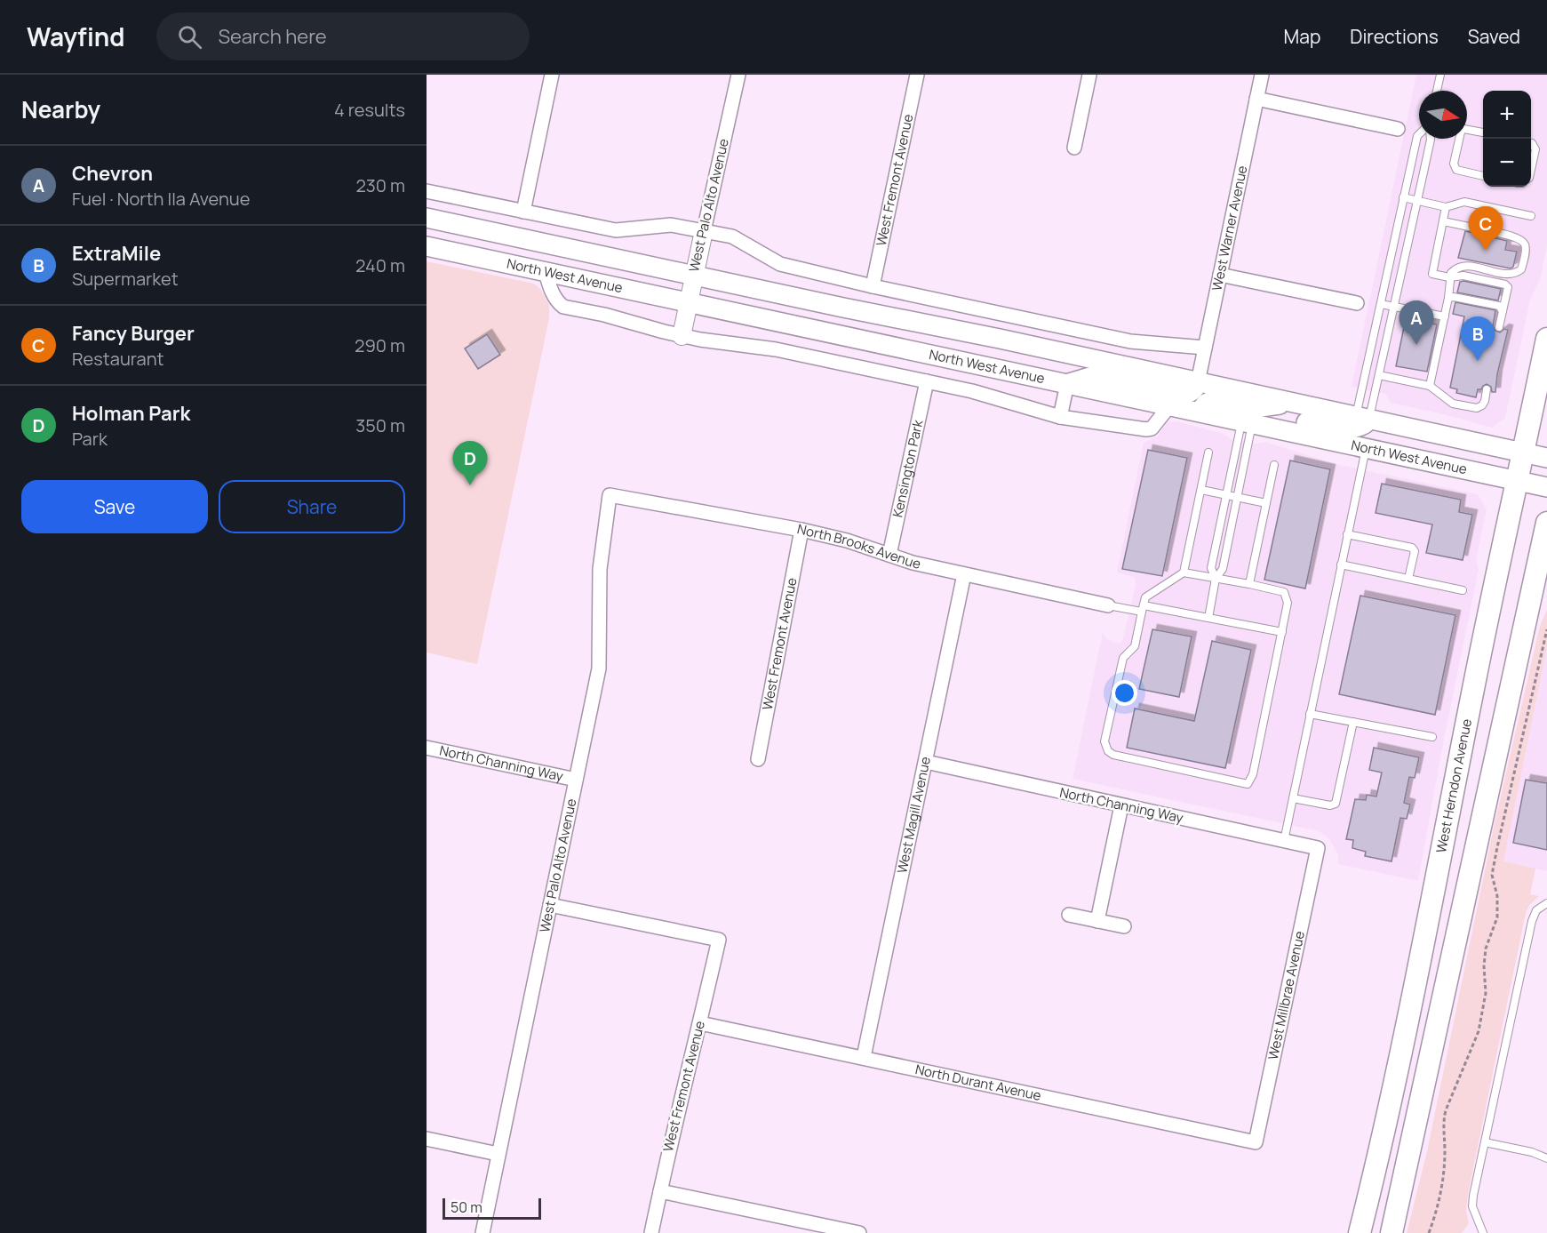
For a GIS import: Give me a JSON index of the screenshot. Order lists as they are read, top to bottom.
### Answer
{
  "streets": {
    "main road": ["North West Avenue", "West Herndon Avenue"],
    "street": [
      "West Fremont Avenue",
      "West Palo Alto Avenue",
      "West Warner Avenue",
      "Kensington Park",
      "North Brooks Avenue",
      "North Channing Way",
      "West Magill Avenue",
      "West Millbrae Avenue",
      "North Durant Avenue"
    ]
  },
  "crossings": [
    ["West Fremont Avenue", "West Palo Alto Avenue"],
    ["West Fremont Avenue", "North Brooks Avenue"],
    ["West Fremont Avenue", "North Durant Avenue"],
    ["West Palo Alto Avenue", "North West Avenue"],
    ["West Palo Alto Avenue", "North Brooks Avenue"],
    ["West Palo Alto Avenue", "North Channing Way"],
    ["North West Avenue", "West Herndon Avenue"],
    ["Kensington Park", "North Brooks Avenue"],
    ["North Brooks Avenue", "West Magill Avenue"],
    ["North Channing Way", "West Magill Avenue"],
    ["North Channing Way", "West Millbrae Avenue"],
    ["West Magill Avenue", "North Durant Avenue"],
    ["West Millbrae Avenue", "North Durant Avenue"]
  ],
  "scale_bar": "50 m",
  "north": "right",
  "page": {
    "header": "Wayfind",
    "search": "Search here",
    "nav": ["Map", "Directions", "Saved"],
    "heading": ["Nearby", "4 results"],
    "map_buttons": ["+", "−"],
    "list": [
      {
        "mark": "A",
        "name": "Chevron",
        "note": "Fuel · North Ila Avenue",
        "value": "230 m"
      },
      {
        "mark": "B",
        "name": "ExtraMile",
        "note": "Supermarket",
        "value": "240 m"
      },
      {
        "mark": "C",
        "name": "Fancy Burger",
        "note": "Restaurant",
        "value": "290 m"
      },
      {
        "mark": "D",
        "name": "Holman Park",
        "note": "Park",
        "value": "350 m"
      }
    ],
    "pins": [
      "C",
      "A",
      "B",
      "D"
    ],
    "buttons": ["Save", "Share"],
    "scale": "50 m"
  }
}
